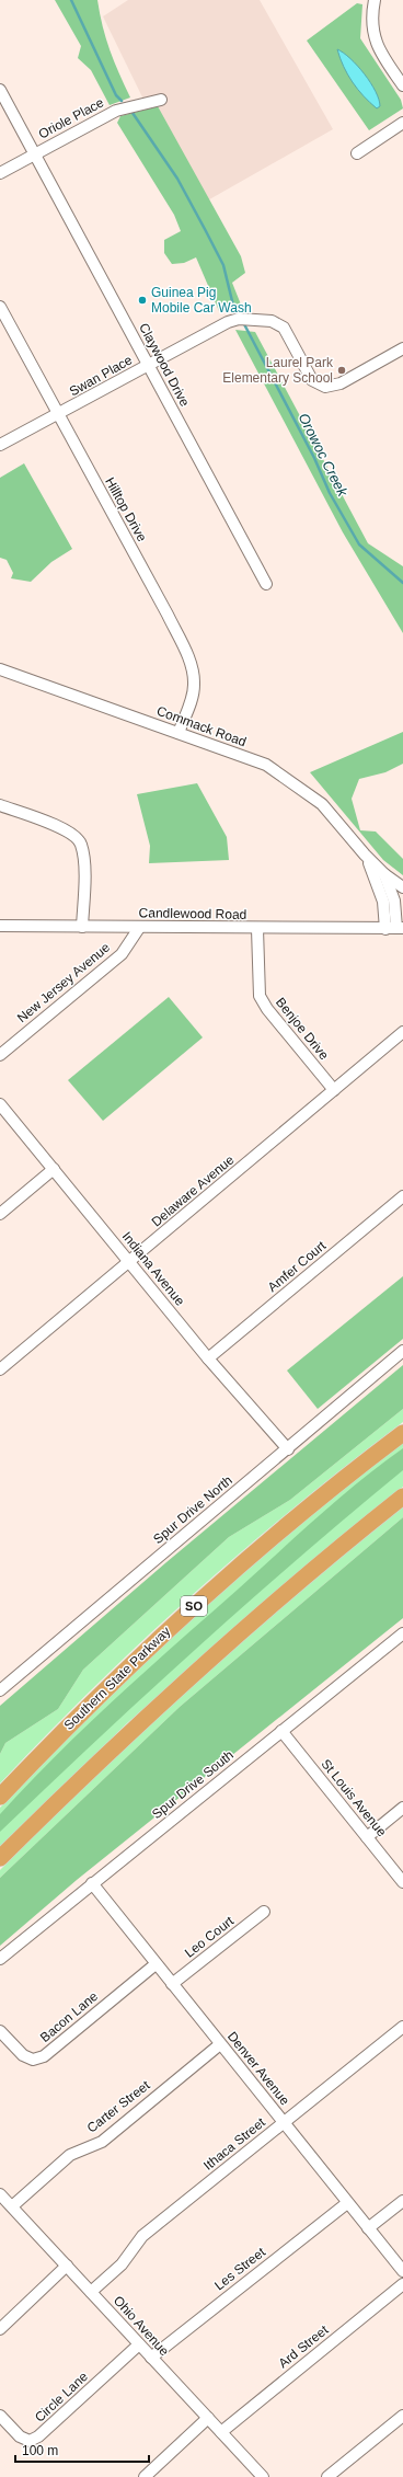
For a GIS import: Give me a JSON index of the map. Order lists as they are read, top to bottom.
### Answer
{
  "streets": {
    "highway": ["SO", "Southern State Parkway"],
    "street": [
      "Oriole Place",
      "Claywood Drive",
      "Swan Place",
      "Hilltop Drive",
      "Commack Road",
      "Candlewood Road",
      "New Jersey Avenue",
      "Benjoe Drive",
      "Delaware Avenue",
      "Amfer Court",
      "Indiana Avenue",
      "Spur Drive North",
      "Spur Drive South",
      "St Louis Avenue",
      "Leo Court",
      "Bacon Lane",
      "Denver Avenue",
      "Carter Street",
      "Ithaca Street",
      "Les Street",
      "Ohio Avenue",
      "Ard Street",
      "Circle Lane"
    ]
  },
  "crossings": [
    ["Oriole Place", "Claywood Drive"],
    ["Claywood Drive", "Swan Place"],
    ["Swan Place", "Hilltop Drive"],
    ["Hilltop Drive", "Commack Road"],
    ["Commack Road", "Candlewood Road"],
    ["Candlewood Road", "New Jersey Avenue"],
    ["Candlewood Road", "Benjoe Drive"],
    ["Benjoe Drive", "Delaware Avenue"],
    ["Delaware Avenue", "Indiana Avenue"],
    ["Amfer Court", "Indiana Avenue"],
    ["Indiana Avenue", "Spur Drive North"],
    ["Spur Drive South", "St Louis Avenue"],
    ["Spur Drive South", "Denver Avenue"],
    ["Leo Court", "Denver Avenue"],
    ["Bacon Lane", "Denver Avenue"],
    ["Denver Avenue", "Carter Street"],
    ["Denver Avenue", "Ithaca Street"],
    ["Denver Avenue", "Les Street"],
    ["Carter Street", "Ohio Avenue"],
    ["Ithaca Street", "Ohio Avenue"],
    ["Les Street", "Ohio Avenue"],
    ["Ohio Avenue", "Ard Street"],
    ["Ohio Avenue", "Circle Lane"]
  ],
  "water": ["Orowoc Creek"],
  "places": ["Guinea Pig Mobile Car Wash", "Laurel Park Elementary School"],
  "scale_bar": "100 m"
}
